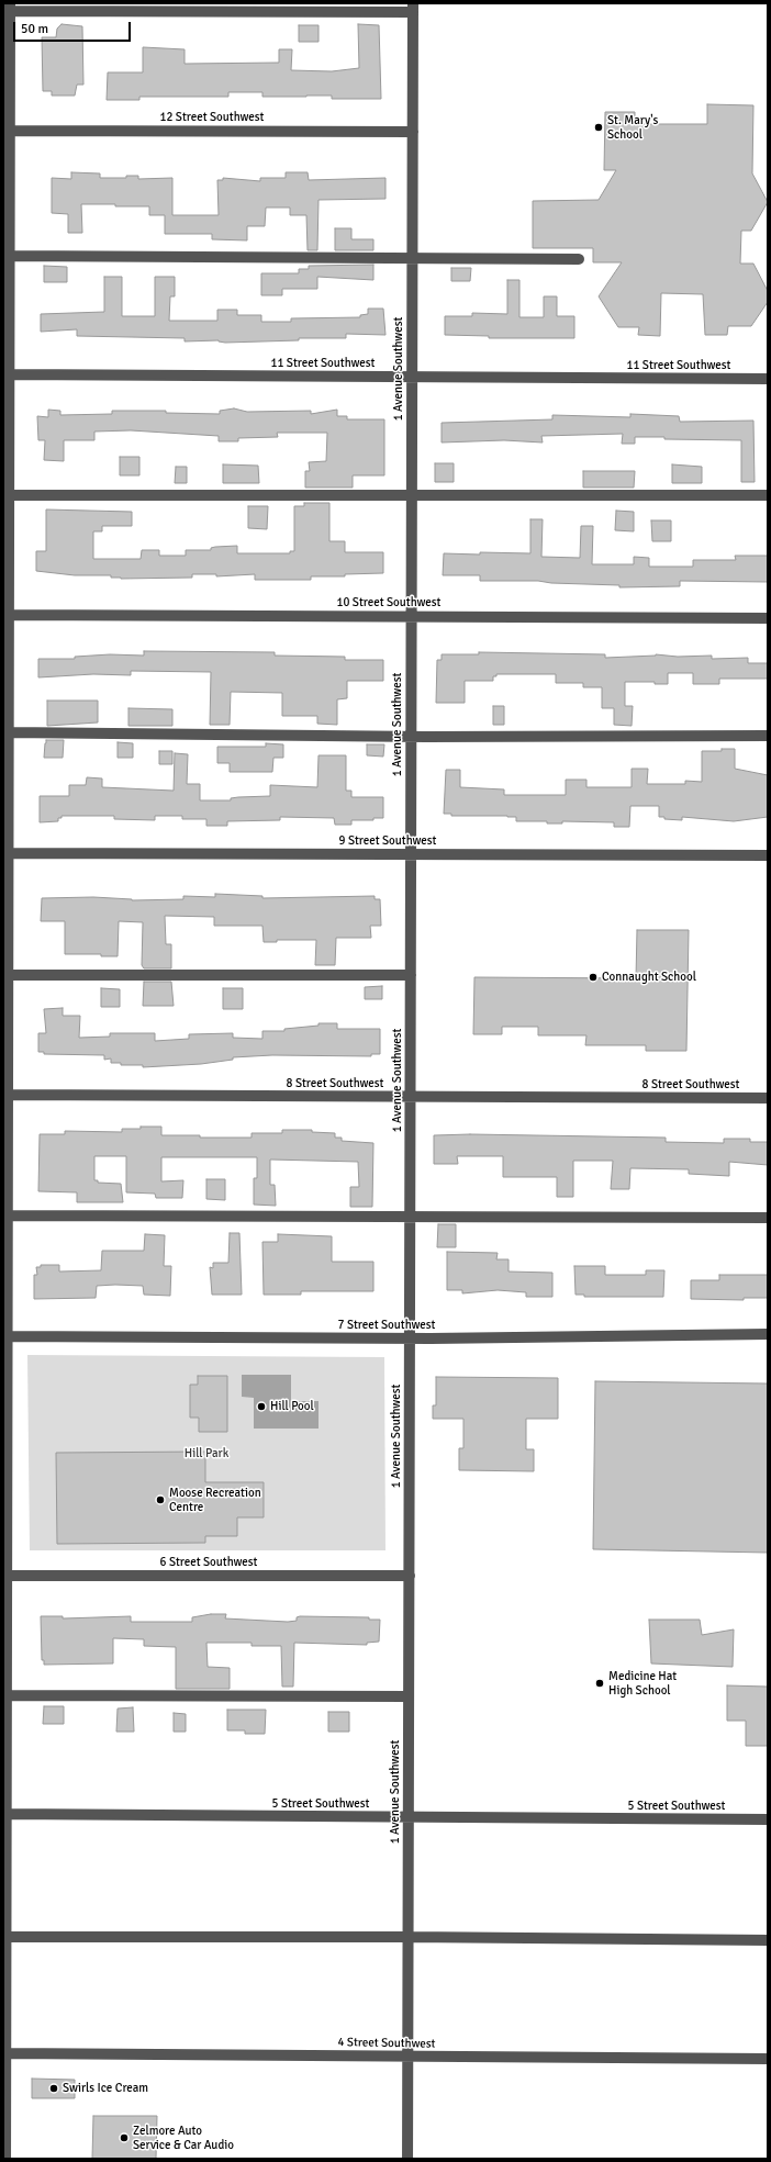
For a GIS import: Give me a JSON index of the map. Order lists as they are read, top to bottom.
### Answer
{
  "streets": {
    "street": [
      "12 Street Southwest",
      "11 Street Southwest",
      "1 Avenue Southwest",
      "10 Street Southwest",
      "9 Street Southwest",
      "8 Street Southwest",
      "7 Street Southwest",
      "6 Street Southwest",
      "5 Street Southwest",
      "4 Street Southwest"
    ]
  },
  "crossings": [
    ["12 Street Southwest", "1 Avenue Southwest"],
    ["11 Street Southwest", "1 Avenue Southwest"],
    ["1 Avenue Southwest", "10 Street Southwest"],
    ["1 Avenue Southwest", "9 Street Southwest"],
    ["1 Avenue Southwest", "8 Street Southwest"],
    ["1 Avenue Southwest", "7 Street Southwest"],
    ["1 Avenue Southwest", "6 Street Southwest"],
    ["1 Avenue Southwest", "5 Street Southwest"],
    ["1 Avenue Southwest", "4 Street Southwest"]
  ],
  "parks": ["Hill Park"],
  "places": [
    "St. Mary's School",
    "Connaught School",
    "Hill Pool",
    "Moose Recreation Centre",
    "Medicine Hat High School",
    "Swirls Ice Cream",
    "Zelmore Auto Service & Car Audio"
  ],
  "scale_bar": "50 m"
}
